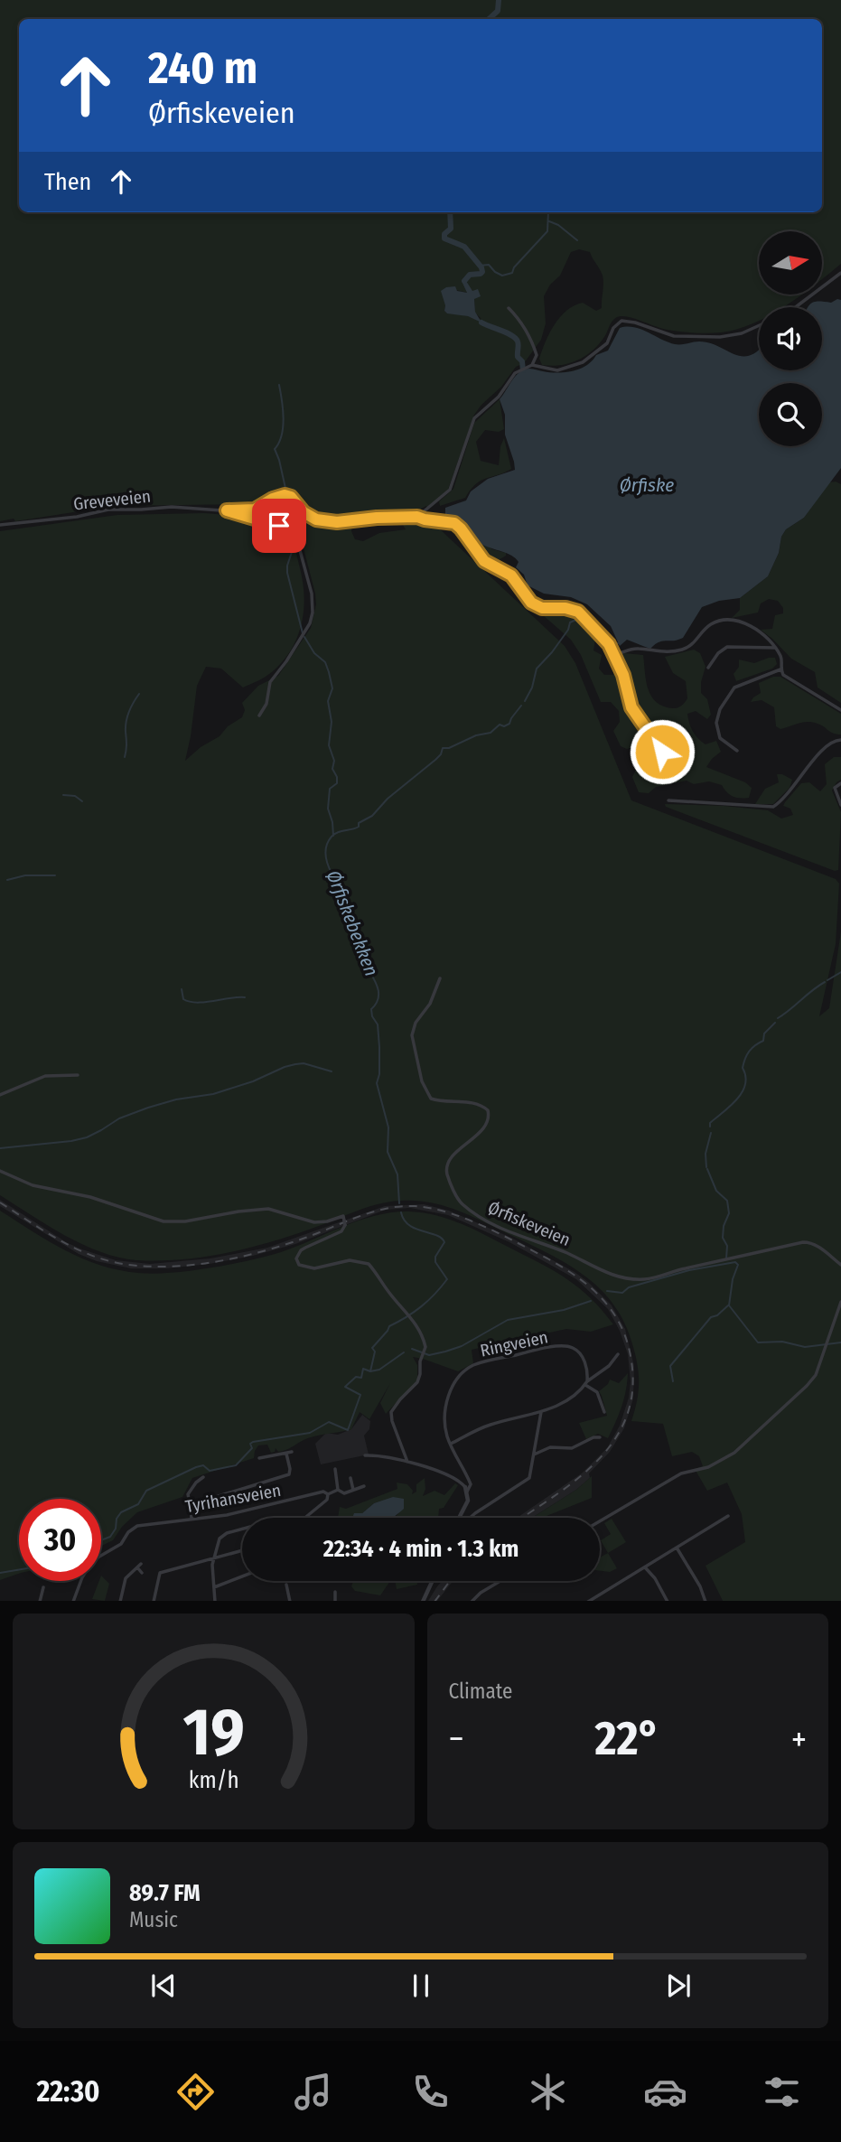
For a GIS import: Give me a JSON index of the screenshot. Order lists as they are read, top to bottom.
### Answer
{
  "streets": {
    "street": [
      "Greveveien",
      "Ørfiskeveien",
      "Ringveien",
      "Tyrihansveien"
    ]
  },
  "water": ["Ørfiske", "Ørfiskebekken"],
  "north": "right",
  "page": {
    "turn": ["240 m", "Ørfiskeveien"],
    "then": "Then",
    "limit": "30",
    "trip": "22:34 · 4 min · 1.3 km",
    "tile": "Climate",
    "heat": ["−", "22°", "+"],
    "song": ["89.7 FM", "Music"],
    "tabs": "22:30",
    "gauge": ["19", "km/h"]
  }
}
